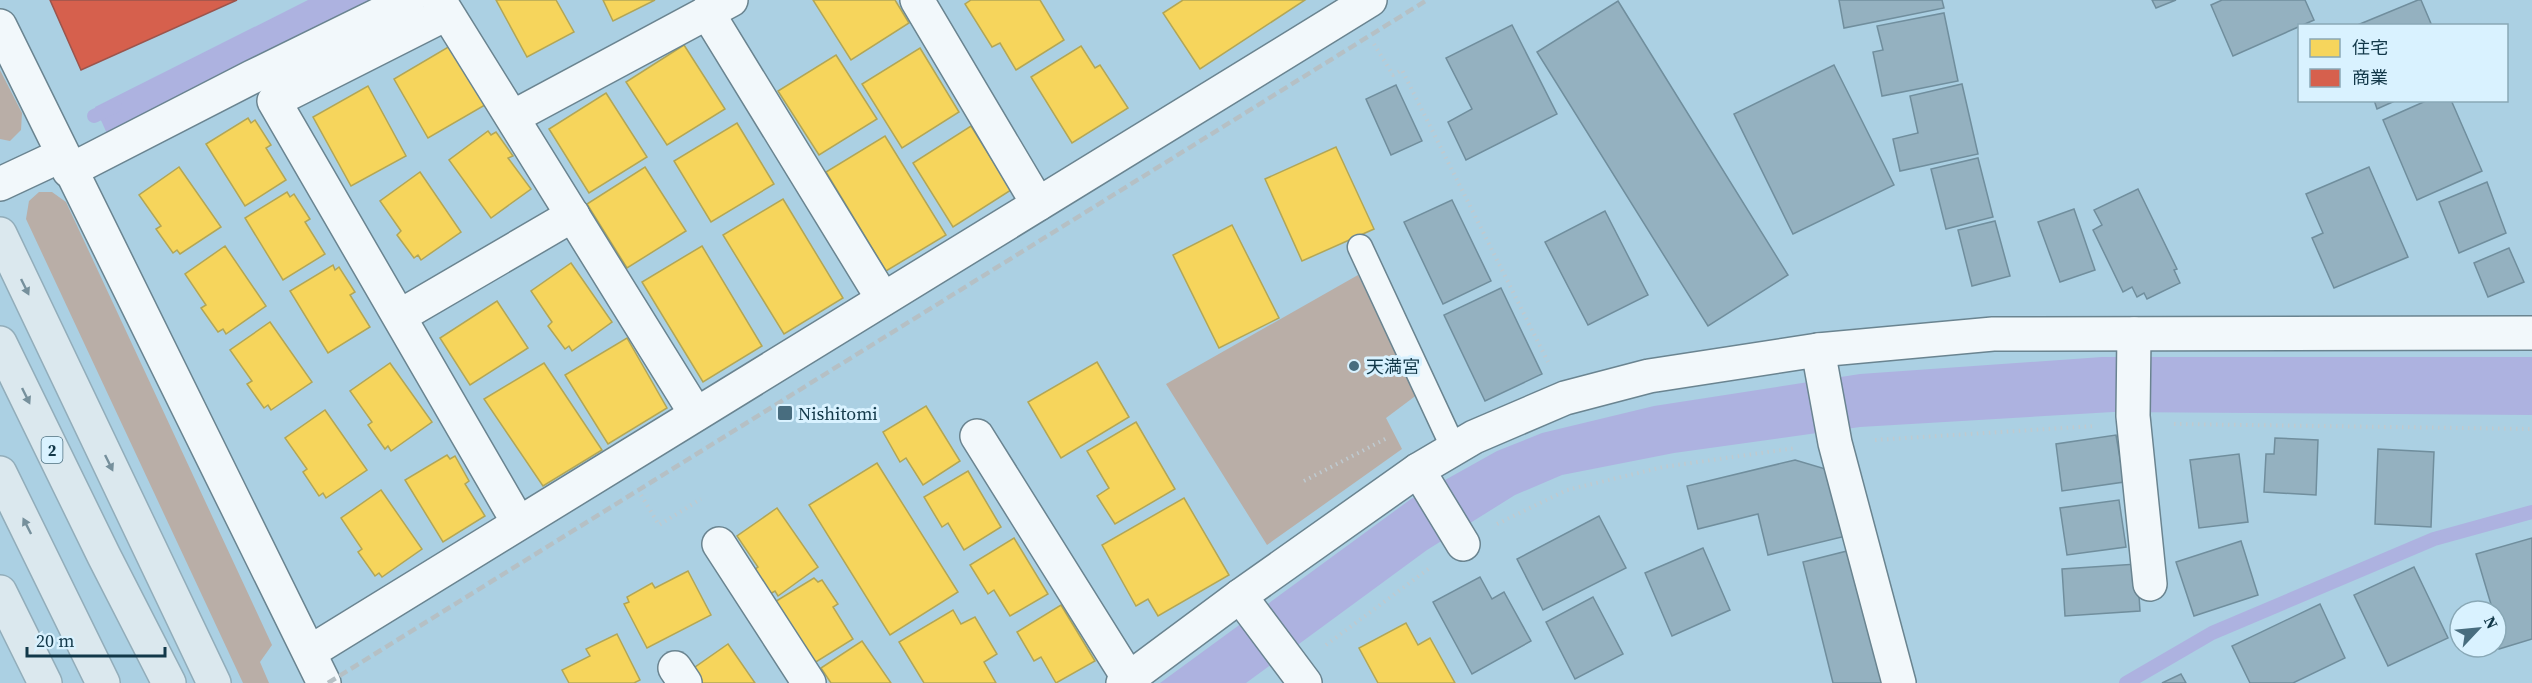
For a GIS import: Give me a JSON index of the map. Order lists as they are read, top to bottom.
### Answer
{
  "streets": {
    "highway": ["2"]
  },
  "places": {
    "other": ["天満宮"],
    "transit": ["Nishitomi"]
  },
  "legend": ["住宅", "商業"],
  "scale_bar": "20 m",
  "north": "top right"
}
